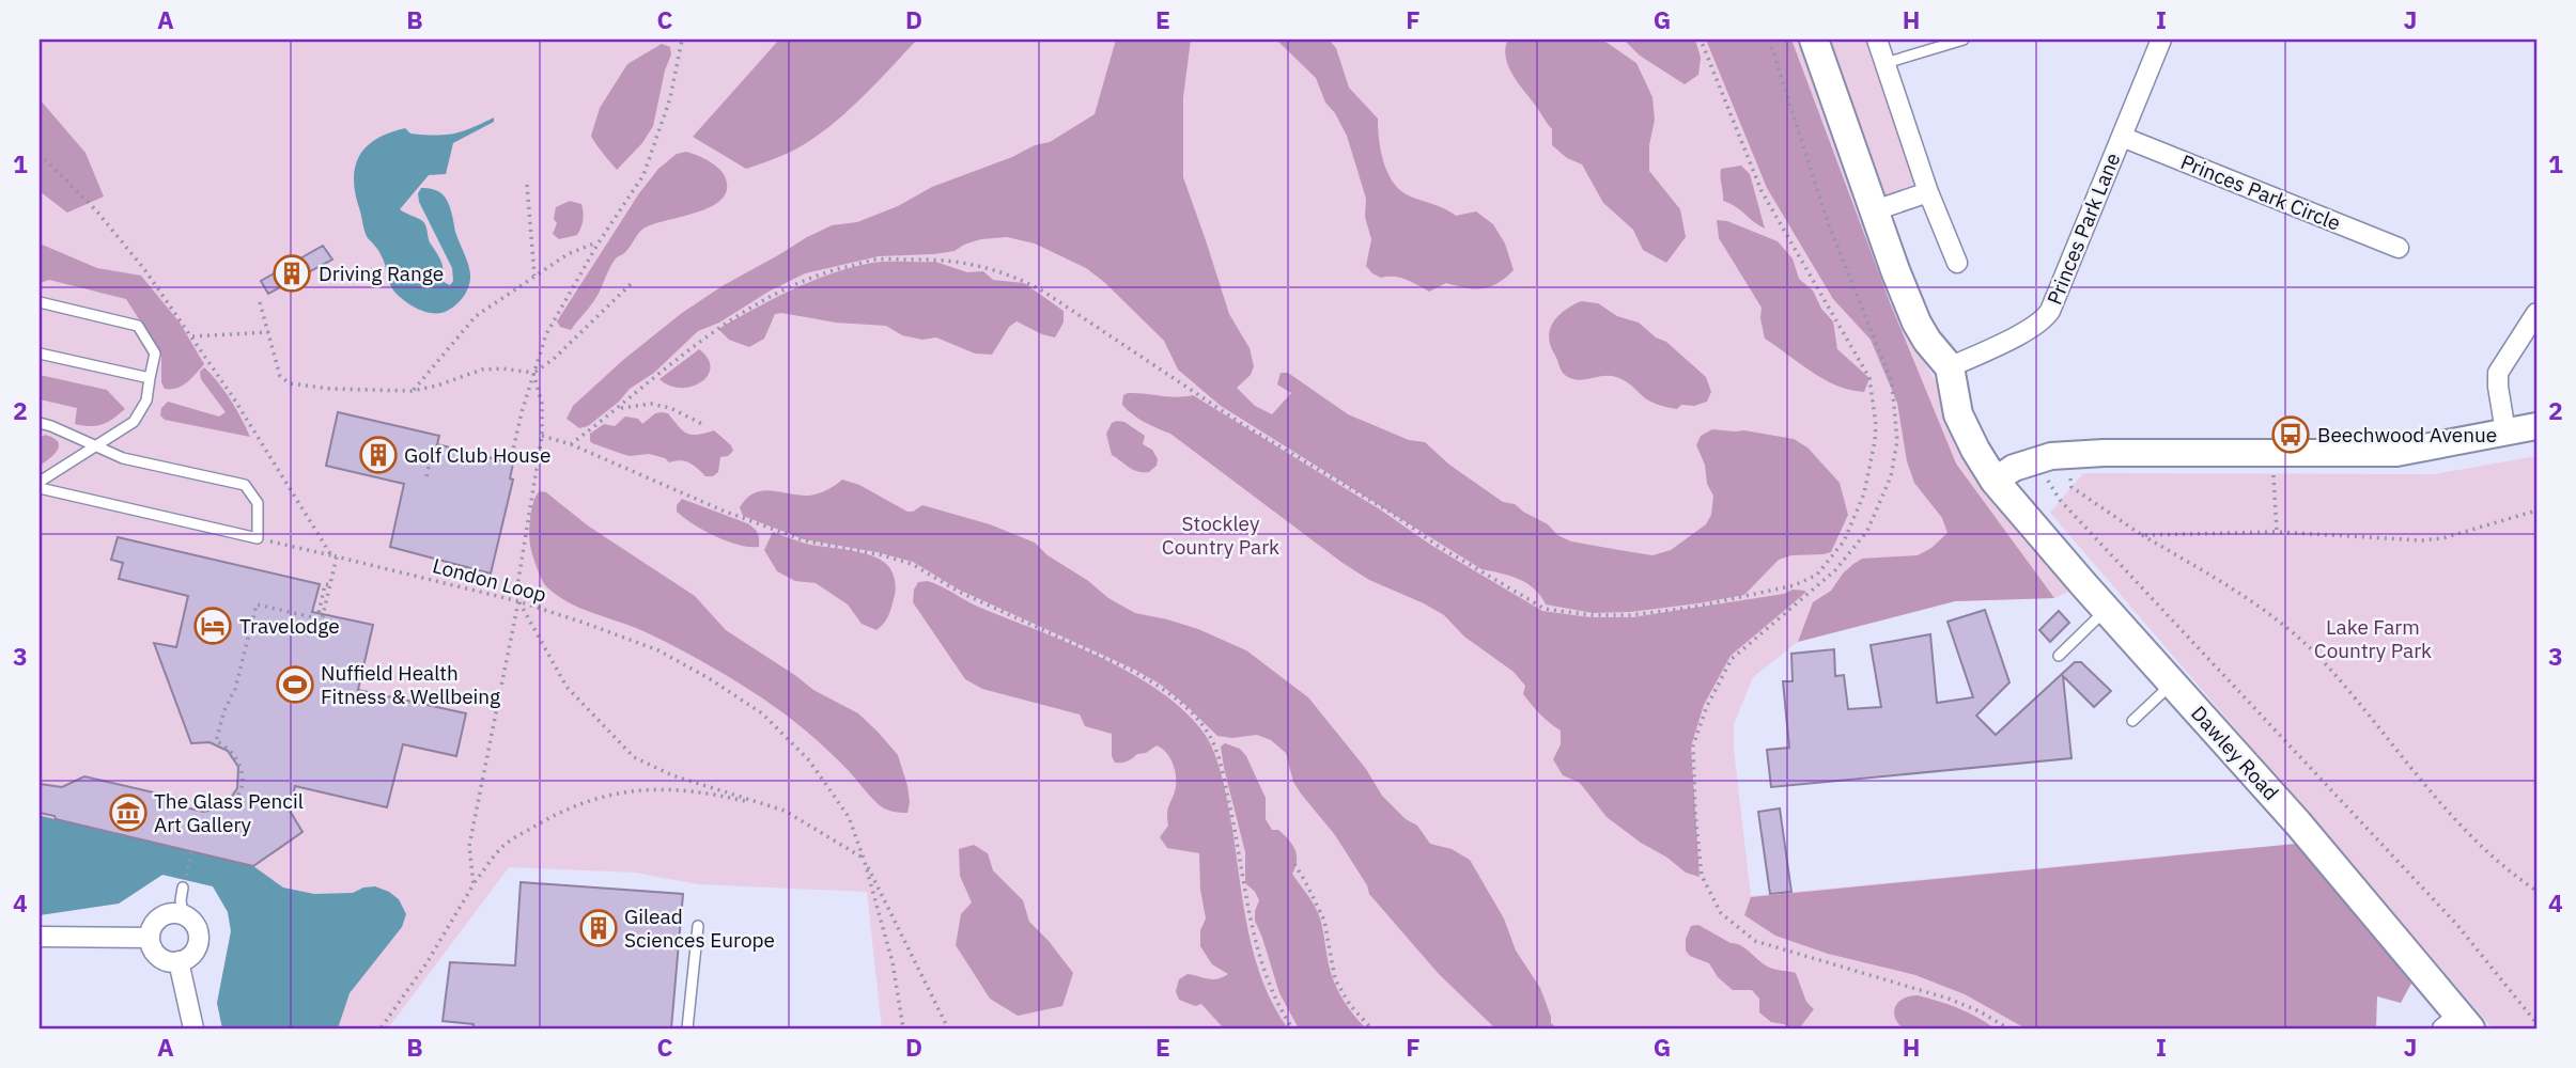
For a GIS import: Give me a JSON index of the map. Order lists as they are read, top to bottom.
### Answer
{
  "streets": {
    "main road": ["Dawley Road"],
    "street": ["Princes Park Circle", "Princes Park Lane"],
    "path": ["London Loop"]
  },
  "crossings": [
    ["Princes Park Circle", "Princes Park Lane"],
    ["Princes Park Lane", "Dawley Road"]
  ],
  "parks": ["Stockley Country Park", "Lake Farm Country Park"],
  "places": {
    "building": ["Driving Range", "Golf Club House", "Gilead Sciences Europe"],
    "bus stop": ["Beechwood Avenue"],
    "hotel": ["Travelodge"],
    "sports": ["Nuffield Health Fitness & Wellbeing"],
    "museum": ["The Glass Pencil Art Gallery"]
  },
  "grid": {
    "columns": [
      "A",
      "B",
      "C",
      "D",
      "E",
      "F",
      "G",
      "H",
      "I",
      "J"
    ],
    "rows": [
      "1",
      "2",
      "3",
      "4"
    ]
  }
}
